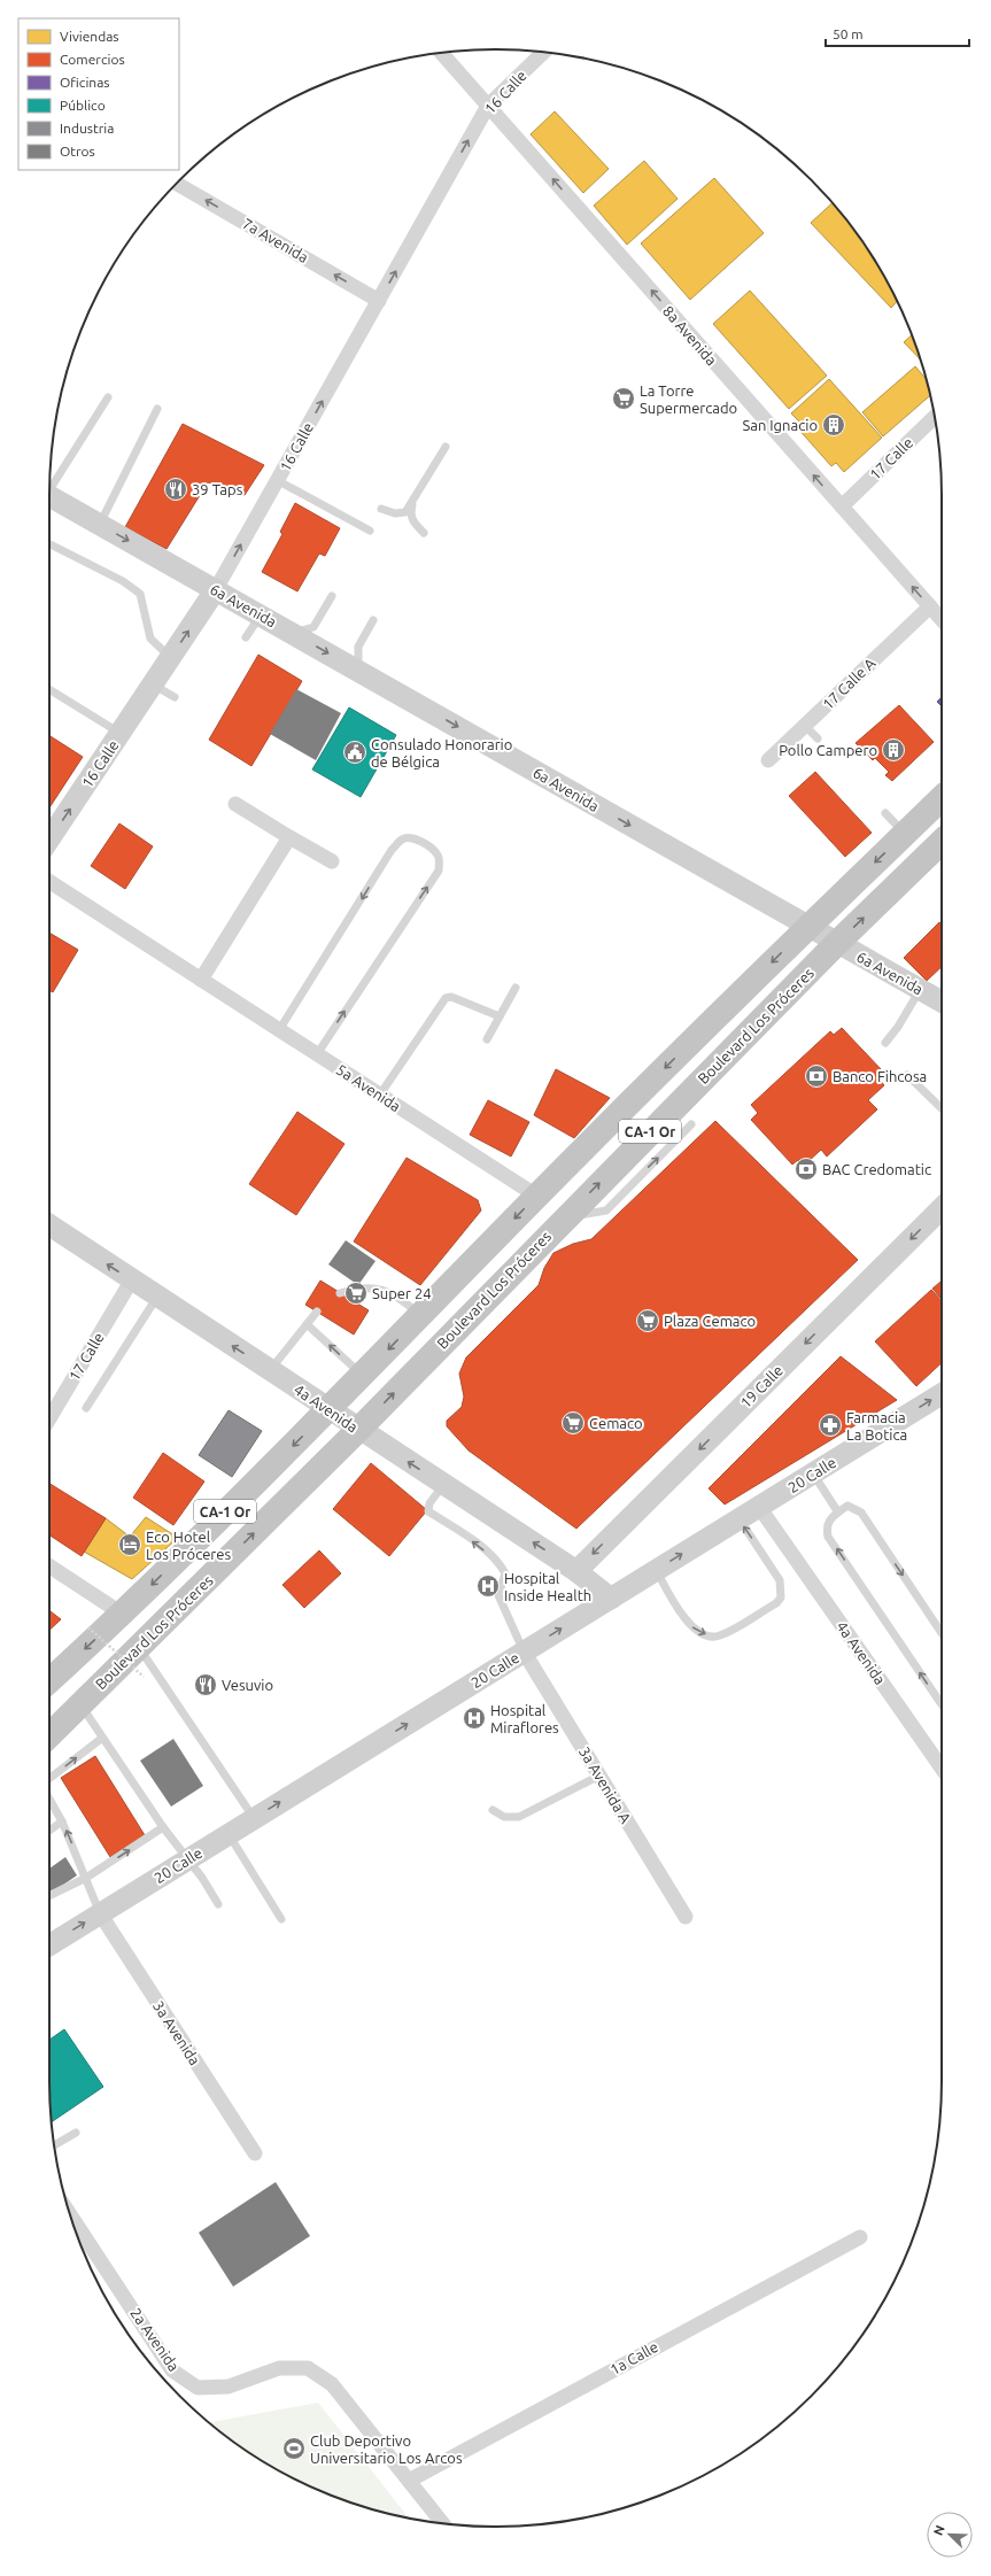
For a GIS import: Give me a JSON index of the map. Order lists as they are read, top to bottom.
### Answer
{
  "streets": {
    "highway": ["Boulevard Los Próceres", "CA-1 Or"],
    "street": [
      "16 Calle",
      "7a Avenida",
      "8a Avenida",
      "17 Calle",
      "6a Avenida",
      "17 Calle A",
      "5a Avenida",
      "19 Calle",
      "4a Avenida",
      "20 Calle",
      "3a Avenida A",
      "3a Avenida",
      "2a Avenida",
      "1a Calle"
    ]
  },
  "crossings": [
    ["16 Calle", "7a Avenida"],
    ["16 Calle", "8a Avenida"],
    ["16 Calle", "6a Avenida"],
    ["8a Avenida", "17 Calle"],
    ["8a Avenida", "17 Calle A"],
    ["17 Calle", "4a Avenida"],
    ["6a Avenida", "Boulevard Los Próceres"],
    ["6a Avenida", "CA-1 Or"],
    ["Boulevard Los Próceres", "4a Avenida"],
    ["5a Avenida", "CA-1 Or"],
    ["CA-1 Or", "4a Avenida"],
    ["19 Calle", "4a Avenida"],
    ["4a Avenida", "20 Calle"],
    ["20 Calle", "3a Avenida A"],
    ["20 Calle", "3a Avenida"],
    ["2a Avenida", "1a Calle"]
  ],
  "one_way": [
    "16 Calle",
    "7a Avenida",
    "8a Avenida",
    "6a Avenida",
    "19 Calle",
    "4a Avenida",
    "20 Calle"
  ],
  "places": {
    "supermarket": [
      "La Torre Supermercado",
      "Super 24",
      "Plaza Cemaco",
      "Cemaco"
    ],
    "building": ["San Ignacio", "Pollo Campero"],
    "restaurant": ["39 Taps", "Vesuvio"],
    "public building": ["Consulado Honorario de Bélgica"],
    "bank": ["Banco Fihcosa", "BAC Credomatic"],
    "pharmacy": ["Farmacia La Botica"],
    "hotel": ["Eco Hotel Los Próceres"],
    "hospital": ["Hospital Inside Health", "Hospital Miraflores"],
    "sports": ["Club Deportivo Universitario Los Arcos"]
  },
  "legend": [
    "Viviendas",
    "Comercios",
    "Oficinas",
    "Público",
    "Industria",
    "Otros"
  ],
  "scale_bar": "50 m",
  "north": "top left"
}
